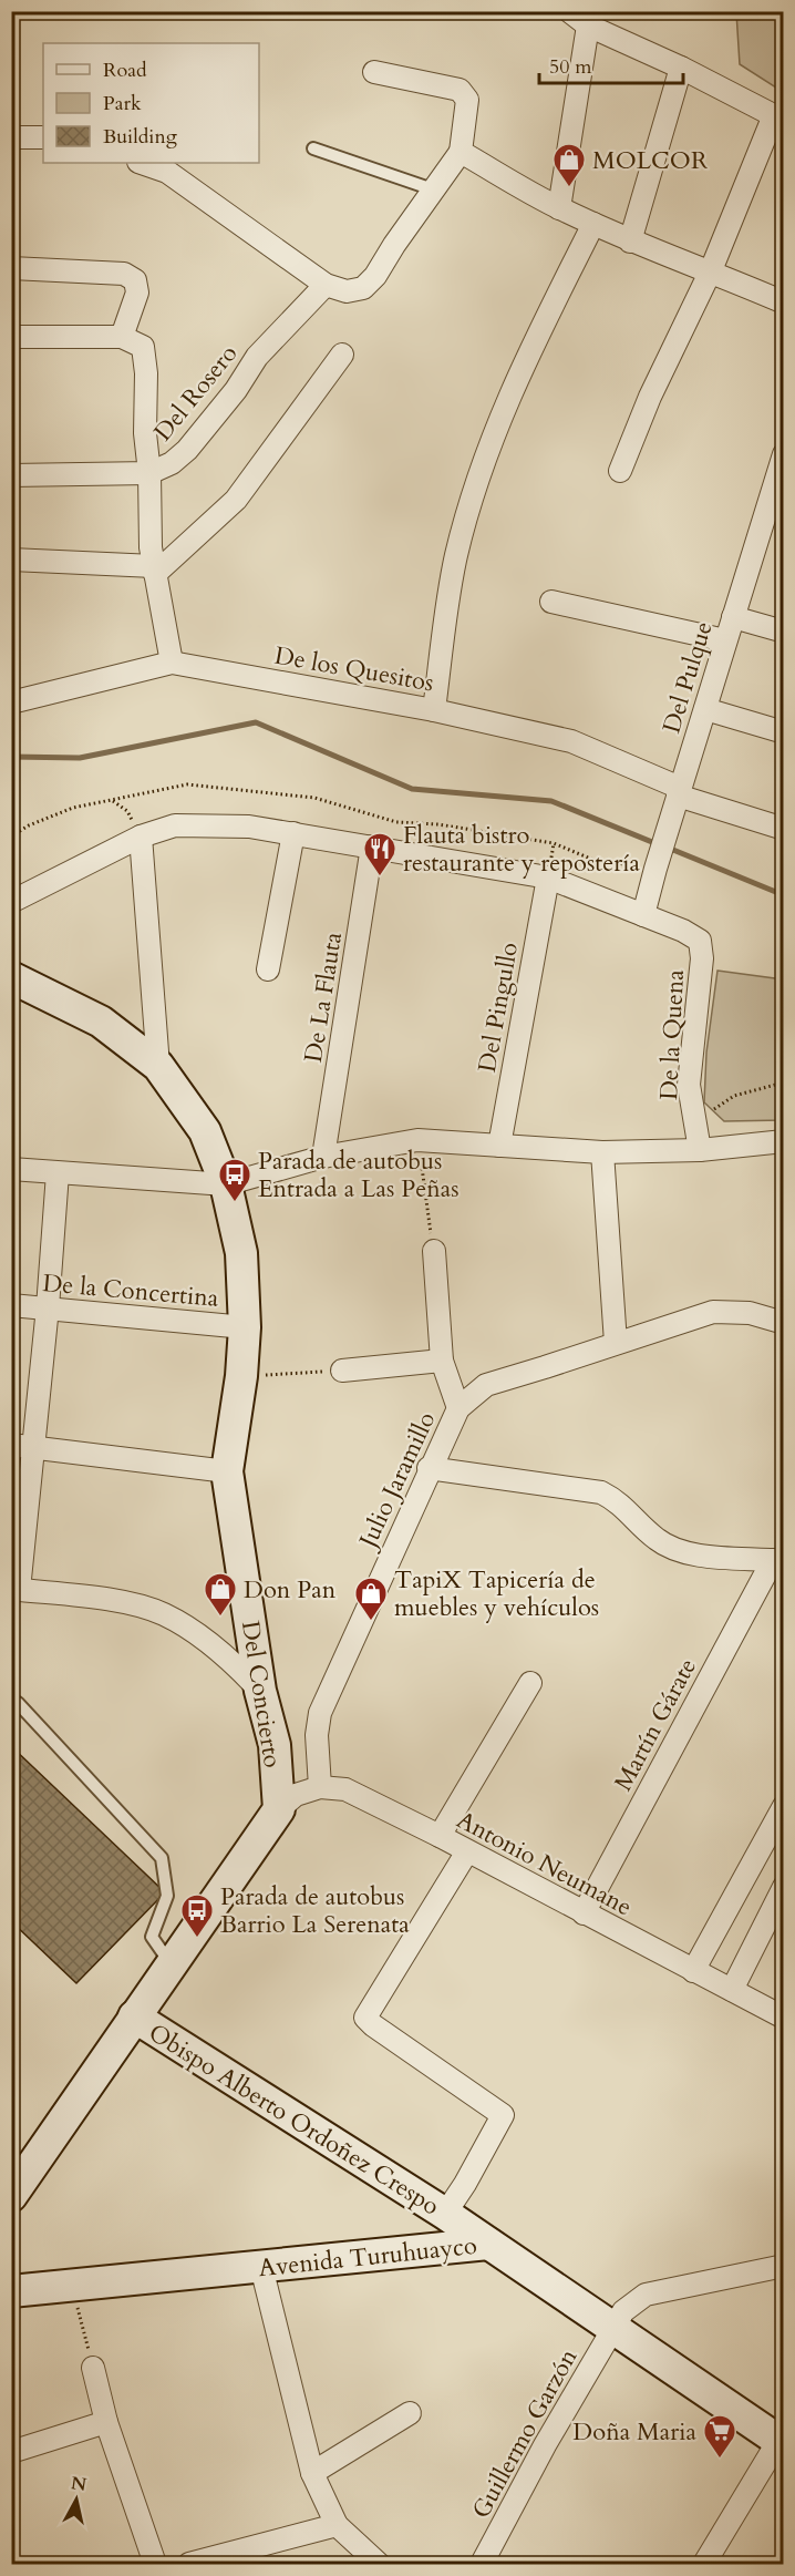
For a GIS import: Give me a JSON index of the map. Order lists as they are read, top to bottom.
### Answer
{
  "streets": {
    "street": [
      "Del Rosero",
      "De los Quesitos",
      "Del Pulque",
      "De La Flauta",
      "Del Pingullo",
      "De la Quena",
      "De la Concertina",
      "Julio Jaramillo",
      "Del Concierto",
      "Martín Gárate",
      "Antonio Neumane",
      "Obispo Alberto Ordoñez Crespo",
      "Avenida Turuhuayco",
      "Guillermo Garzón"
    ]
  },
  "crossings": [
    ["Del Rosero", "De los Quesitos"],
    ["De los Quesitos", "Del Pulque"],
    ["Del Pulque", "De la Quena"],
    ["De la Concertina", "Del Concierto"],
    ["Julio Jaramillo", "Antonio Neumane"],
    ["Martín Gárate", "Antonio Neumane"],
    ["Obispo Alberto Ordoñez Crespo", "Avenida Turuhuayco"],
    ["Avenida Turuhuayco", "Guillermo Garzón"]
  ],
  "places": {
    "shop": ["MOLCOR", "Don Pan", "TapiX Tapicería de muebles y vehículos"],
    "restaurant": ["Flauta bistro restaurante y repostería"],
    "bus stop": ["Parada de autobus Entrada a Las Peñas", "Parada de autobus Barrio La Serenata"],
    "supermarket": ["Doña Maria"]
  },
  "legend": ["Road", "Park", "Building"],
  "scale_bar": "50 m",
  "north": "top"
}
